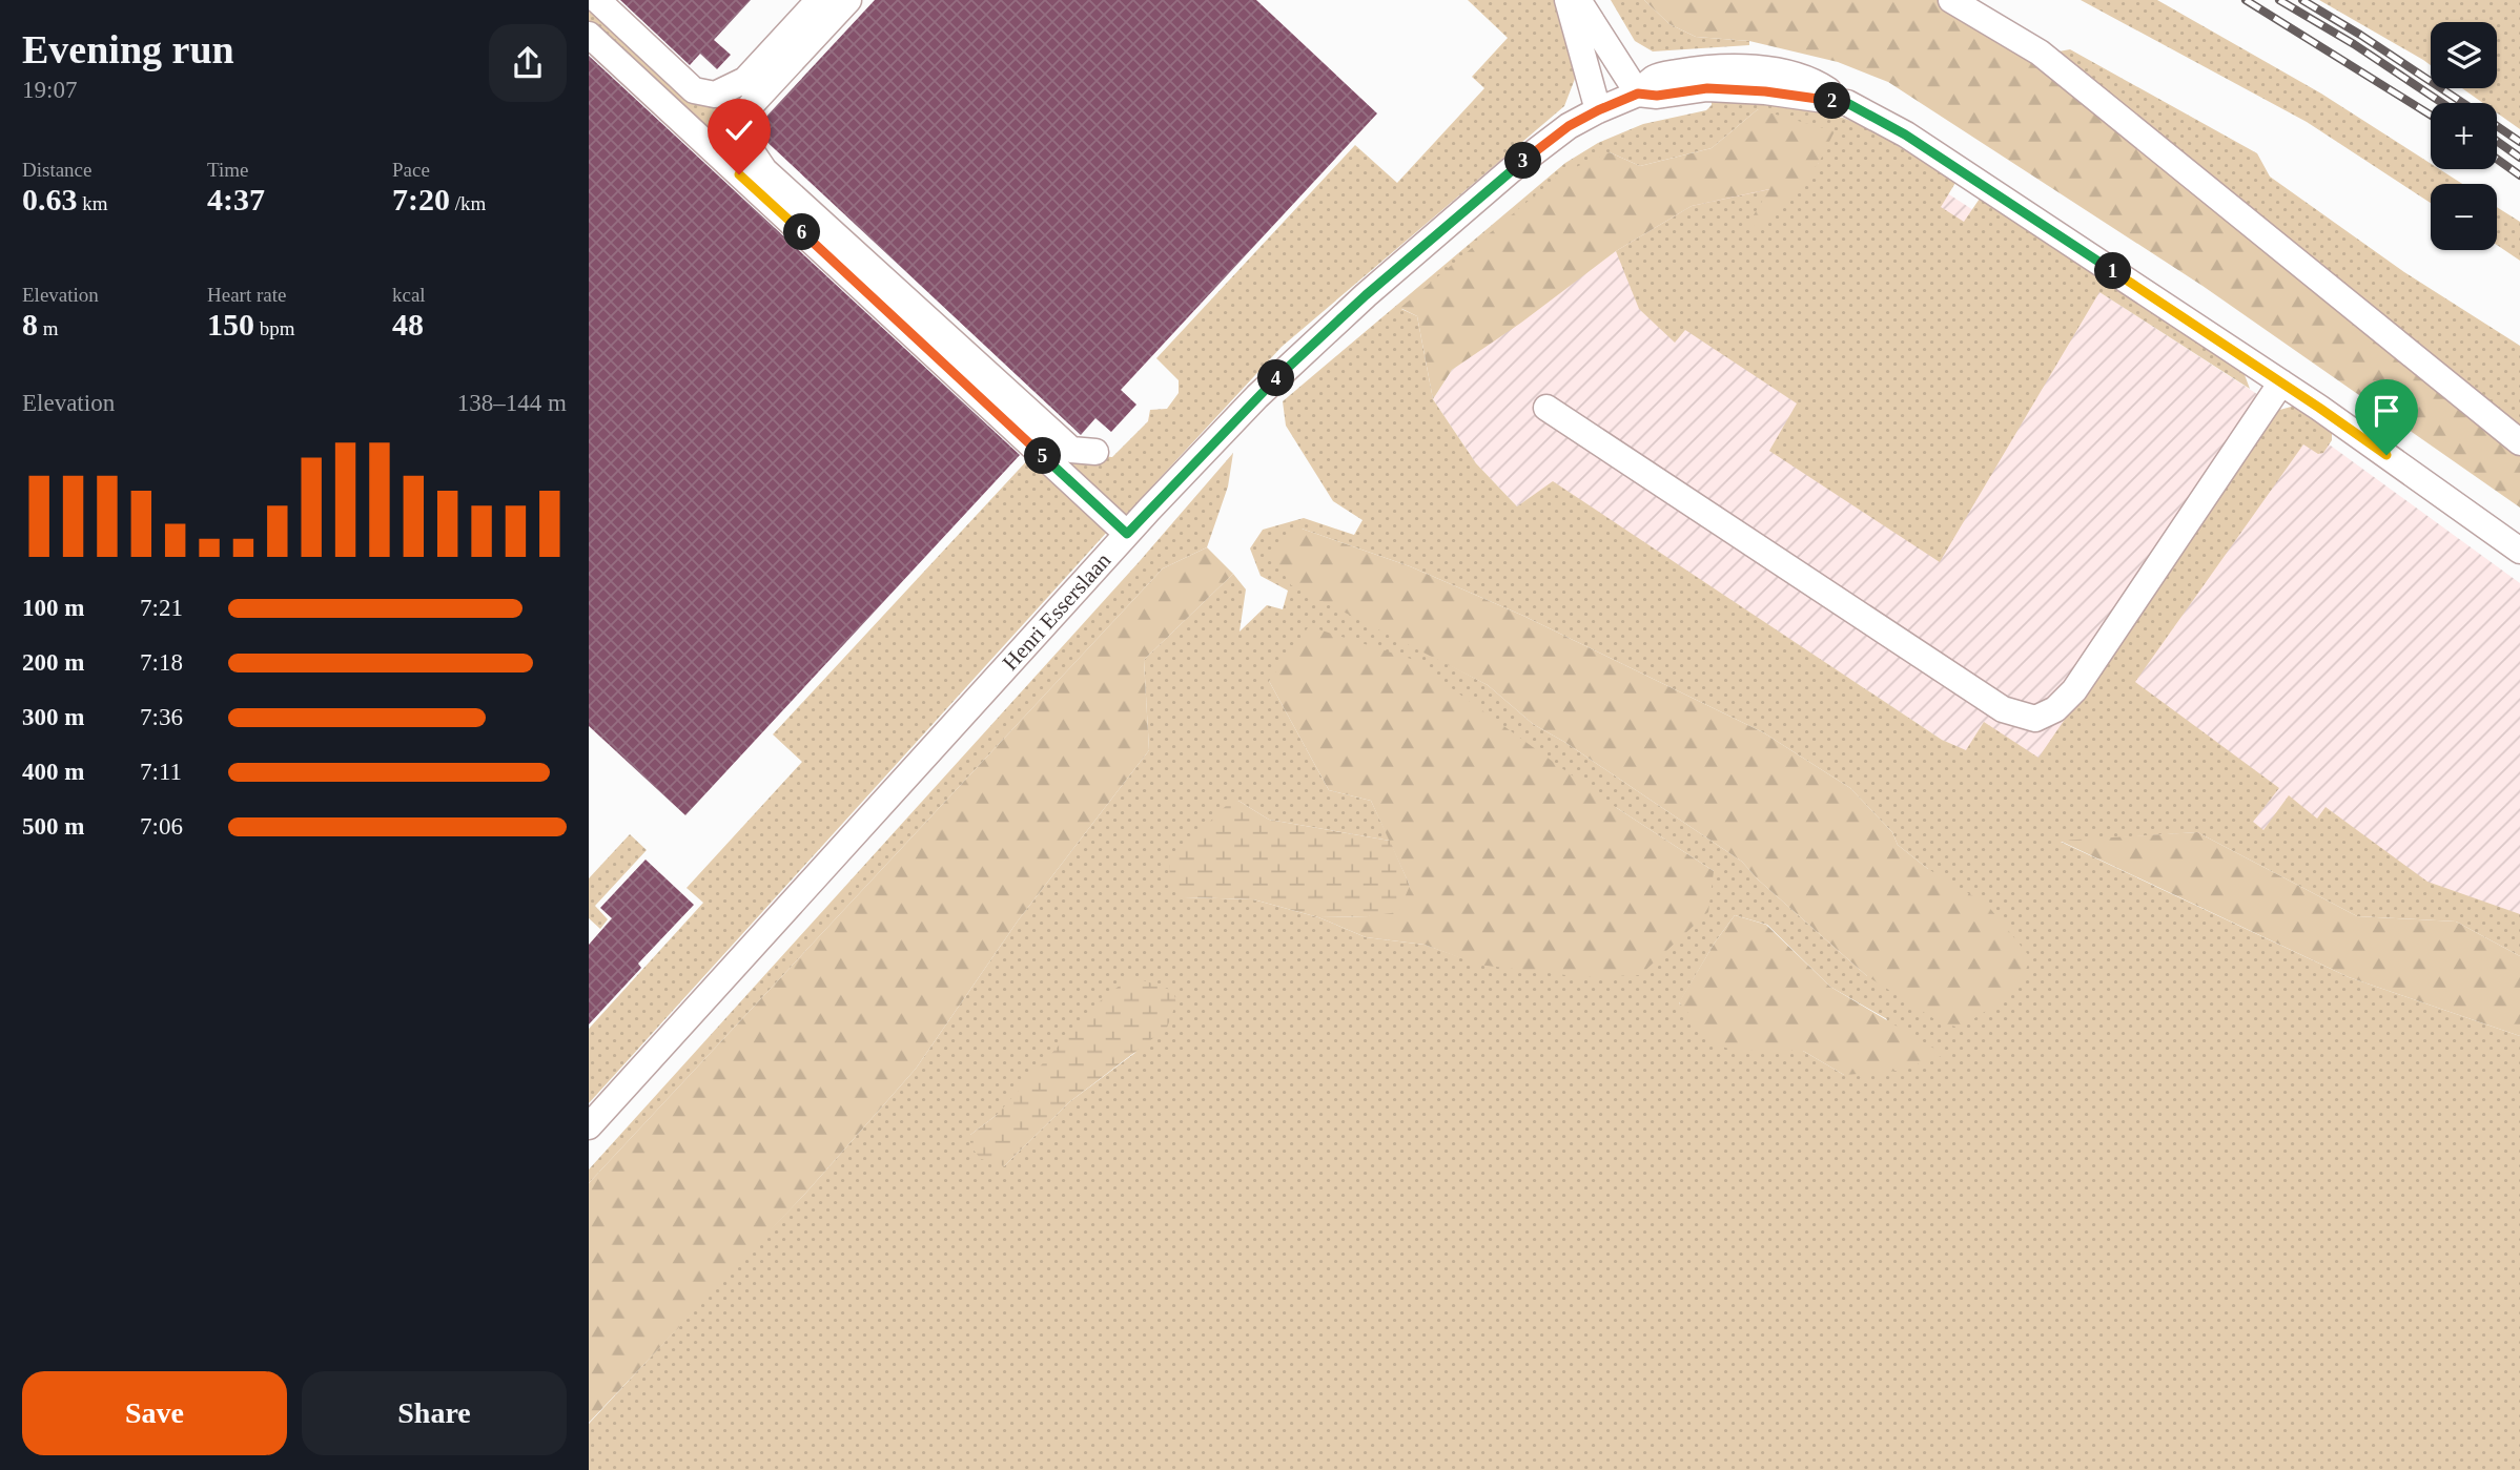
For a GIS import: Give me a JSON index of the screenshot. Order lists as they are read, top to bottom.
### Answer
{
  "streets": {
    "street": ["Henri Esserslaan"]
  },
  "page": {
    "heading": ["Evening run", "19:07"],
    "map_buttons": ["+", "−"],
    "pins": [
      "2",
      "3",
      "6",
      "1",
      "4",
      "5"
    ],
    "stats": [
      ["Distance", "0.63 km"],
      ["Time", "4:37"],
      ["Pace", "7:20 /km"],
      ["Elevation", "8 m"],
      ["Heart rate", "150 bpm"],
      ["kcal", "48"]
    ],
    "chart": ["Elevation", "138–144 m"],
    "list": [
      {
        "name": "100 m",
        "note": "7:21"
      },
      {
        "name": "200 m",
        "note": "7:18"
      },
      {
        "name": "300 m",
        "note": "7:36"
      },
      {
        "name": "400 m",
        "note": "7:11"
      },
      {
        "name": "500 m",
        "note": "7:06"
      }
    ],
    "buttons": ["Save", "Share"]
  }
}
